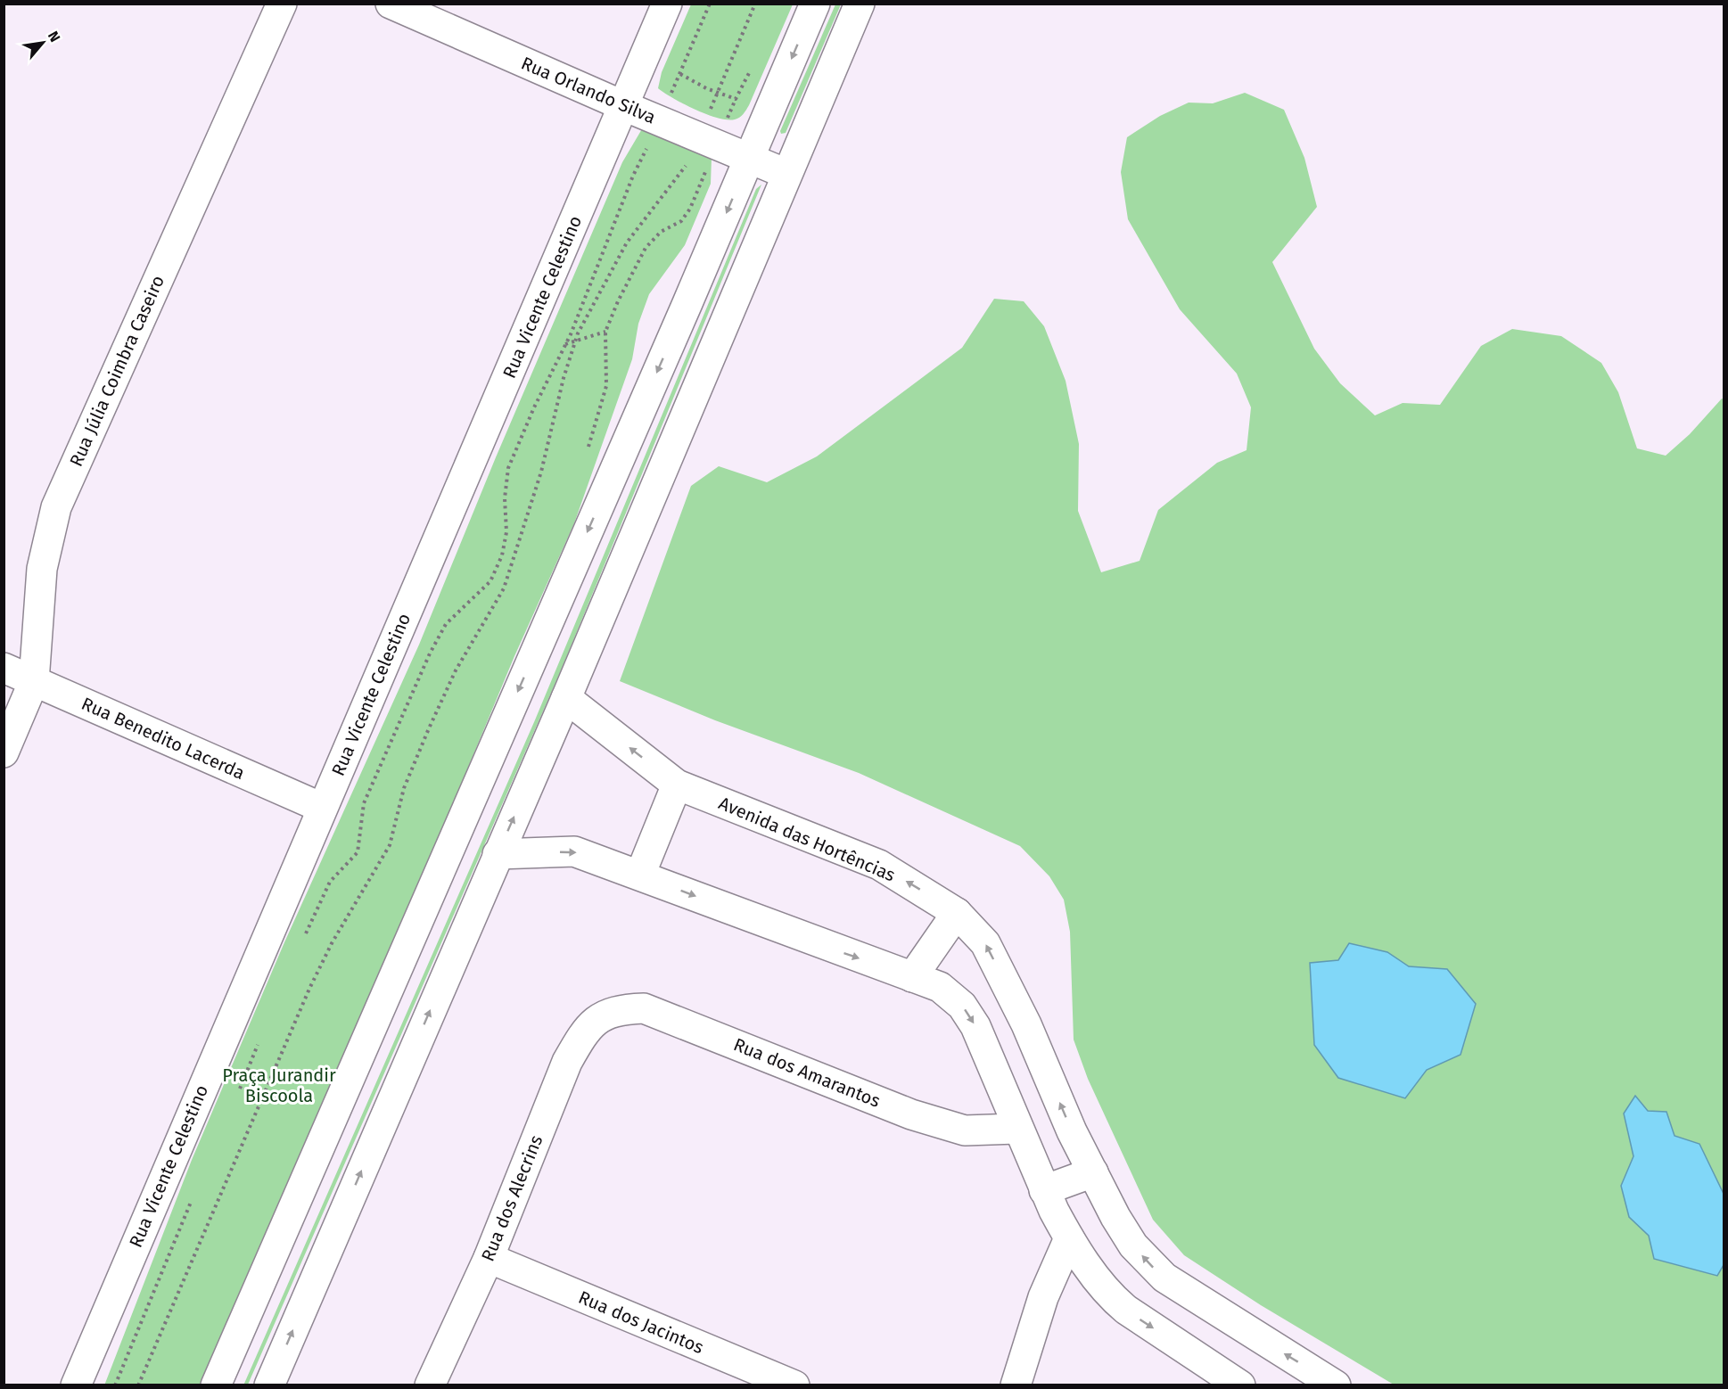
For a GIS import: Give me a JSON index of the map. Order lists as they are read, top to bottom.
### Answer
{
  "streets": {
    "street": [
      "Rua Orlando Silva",
      "Rua Vicente Celestino",
      "Rua Júlia Coimbra Caseiro",
      "Rua Benedito Lacerda",
      "Avenida das Hortências",
      "Rua dos Amarantos",
      "Rua dos Alecrins",
      "Rua dos Jacintos"
    ]
  },
  "crossings": [
    ["Rua Orlando Silva", "Rua Vicente Celestino"],
    ["Rua Vicente Celestino", "Rua Benedito Lacerda"],
    ["Rua Júlia Coimbra Caseiro", "Rua Benedito Lacerda"],
    ["Rua dos Amarantos", "Rua dos Alecrins"],
    ["Rua dos Alecrins", "Rua dos Jacintos"]
  ],
  "parks": ["Praça Jurandir Biscoola"],
  "north": "top right"
}
